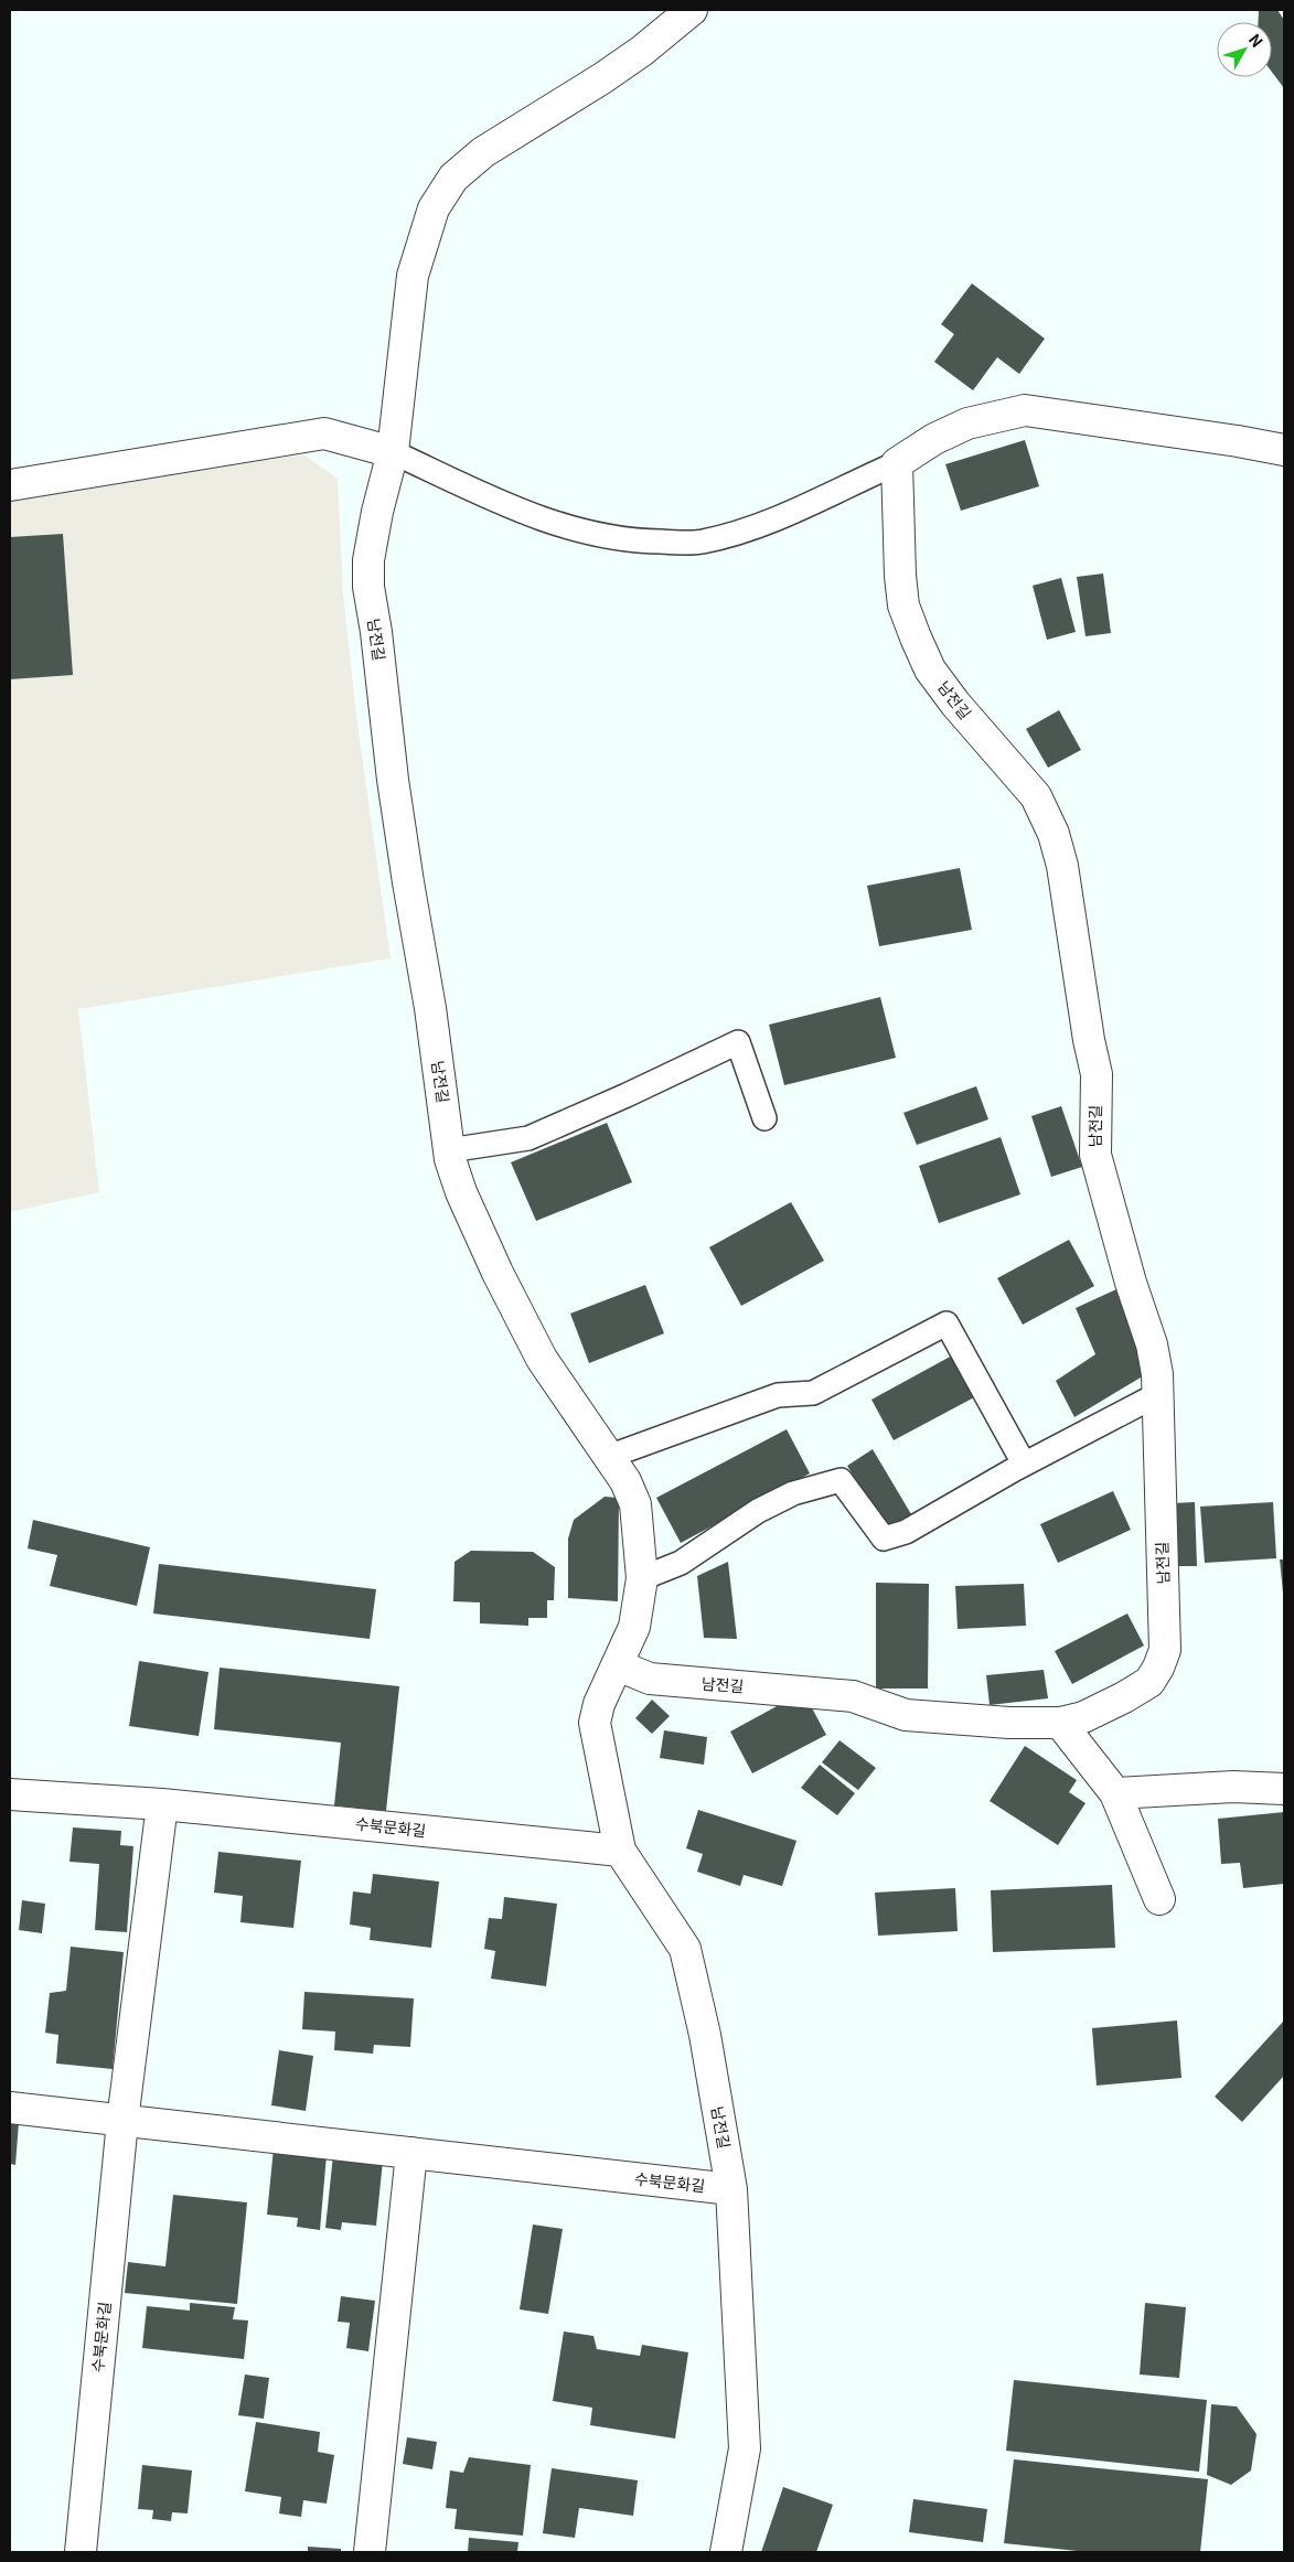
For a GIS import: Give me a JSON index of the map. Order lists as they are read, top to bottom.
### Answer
{
  "streets": {
    "street": ["남전길", "수북문화길"]
  },
  "crossings": [
    ["남전길", "수북문화길"]
  ],
  "north": "top right"
}
